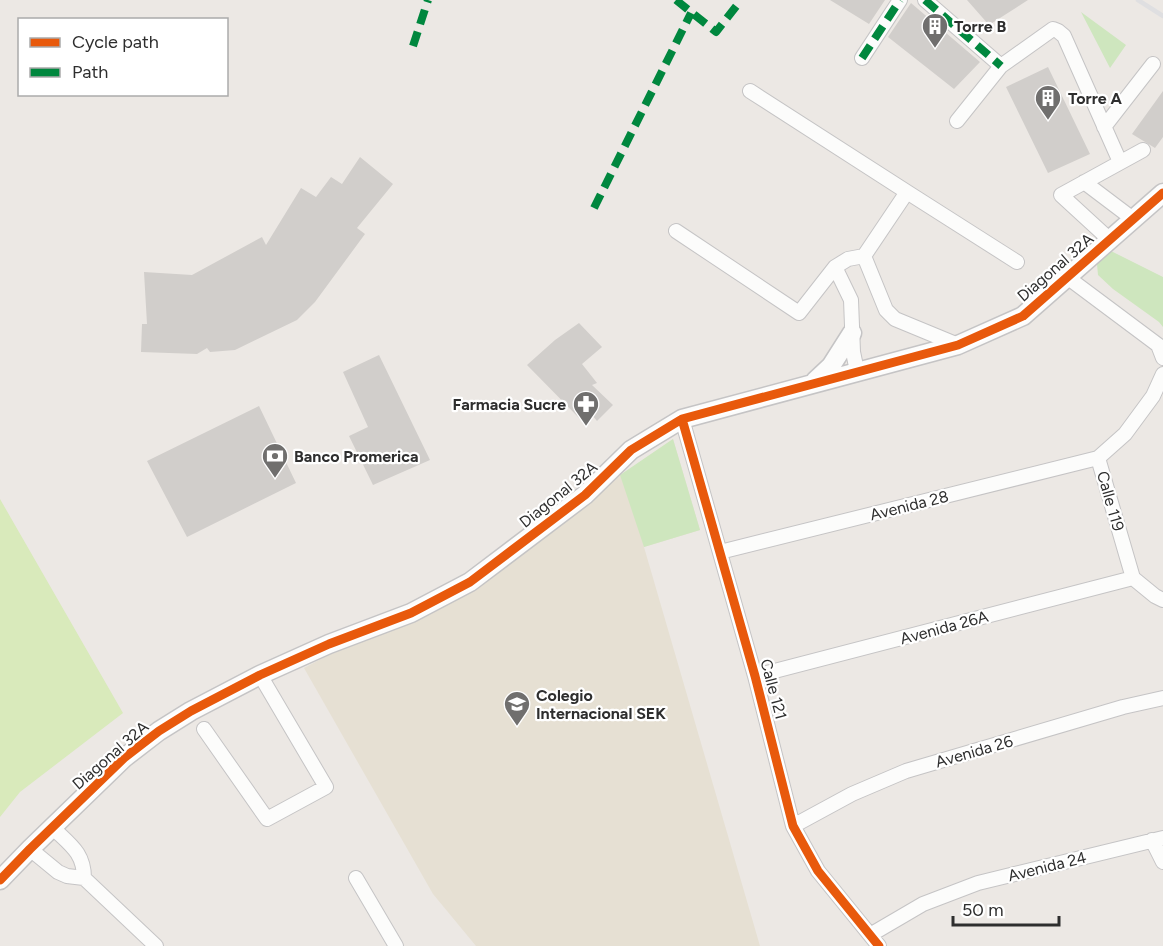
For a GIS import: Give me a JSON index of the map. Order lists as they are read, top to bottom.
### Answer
{
  "streets": {
    "street": [
      "Diagonal 32A",
      "Calle 119",
      "Avenida 28",
      "Avenida 26A",
      "Calle 121",
      "Avenida 26",
      "Avenida 24"
    ]
  },
  "crossings": [
    ["Diagonal 32A", "Calle 121"],
    ["Calle 119", "Avenida 28"],
    ["Calle 119", "Avenida 26A"],
    ["Avenida 28", "Calle 121"],
    ["Avenida 26A", "Calle 121"],
    ["Calle 121", "Avenida 26"],
    ["Calle 121", "Avenida 24"]
  ],
  "places": {
    "building": ["Torre B", "Torre A"],
    "pharmacy": ["Farmacia Sucre"],
    "bank": ["Banco Promerica"],
    "school or university": ["Colegio Internacional SEK"]
  },
  "legend": ["Cycle path", "Path"],
  "scale_bar": "50 m"
}
